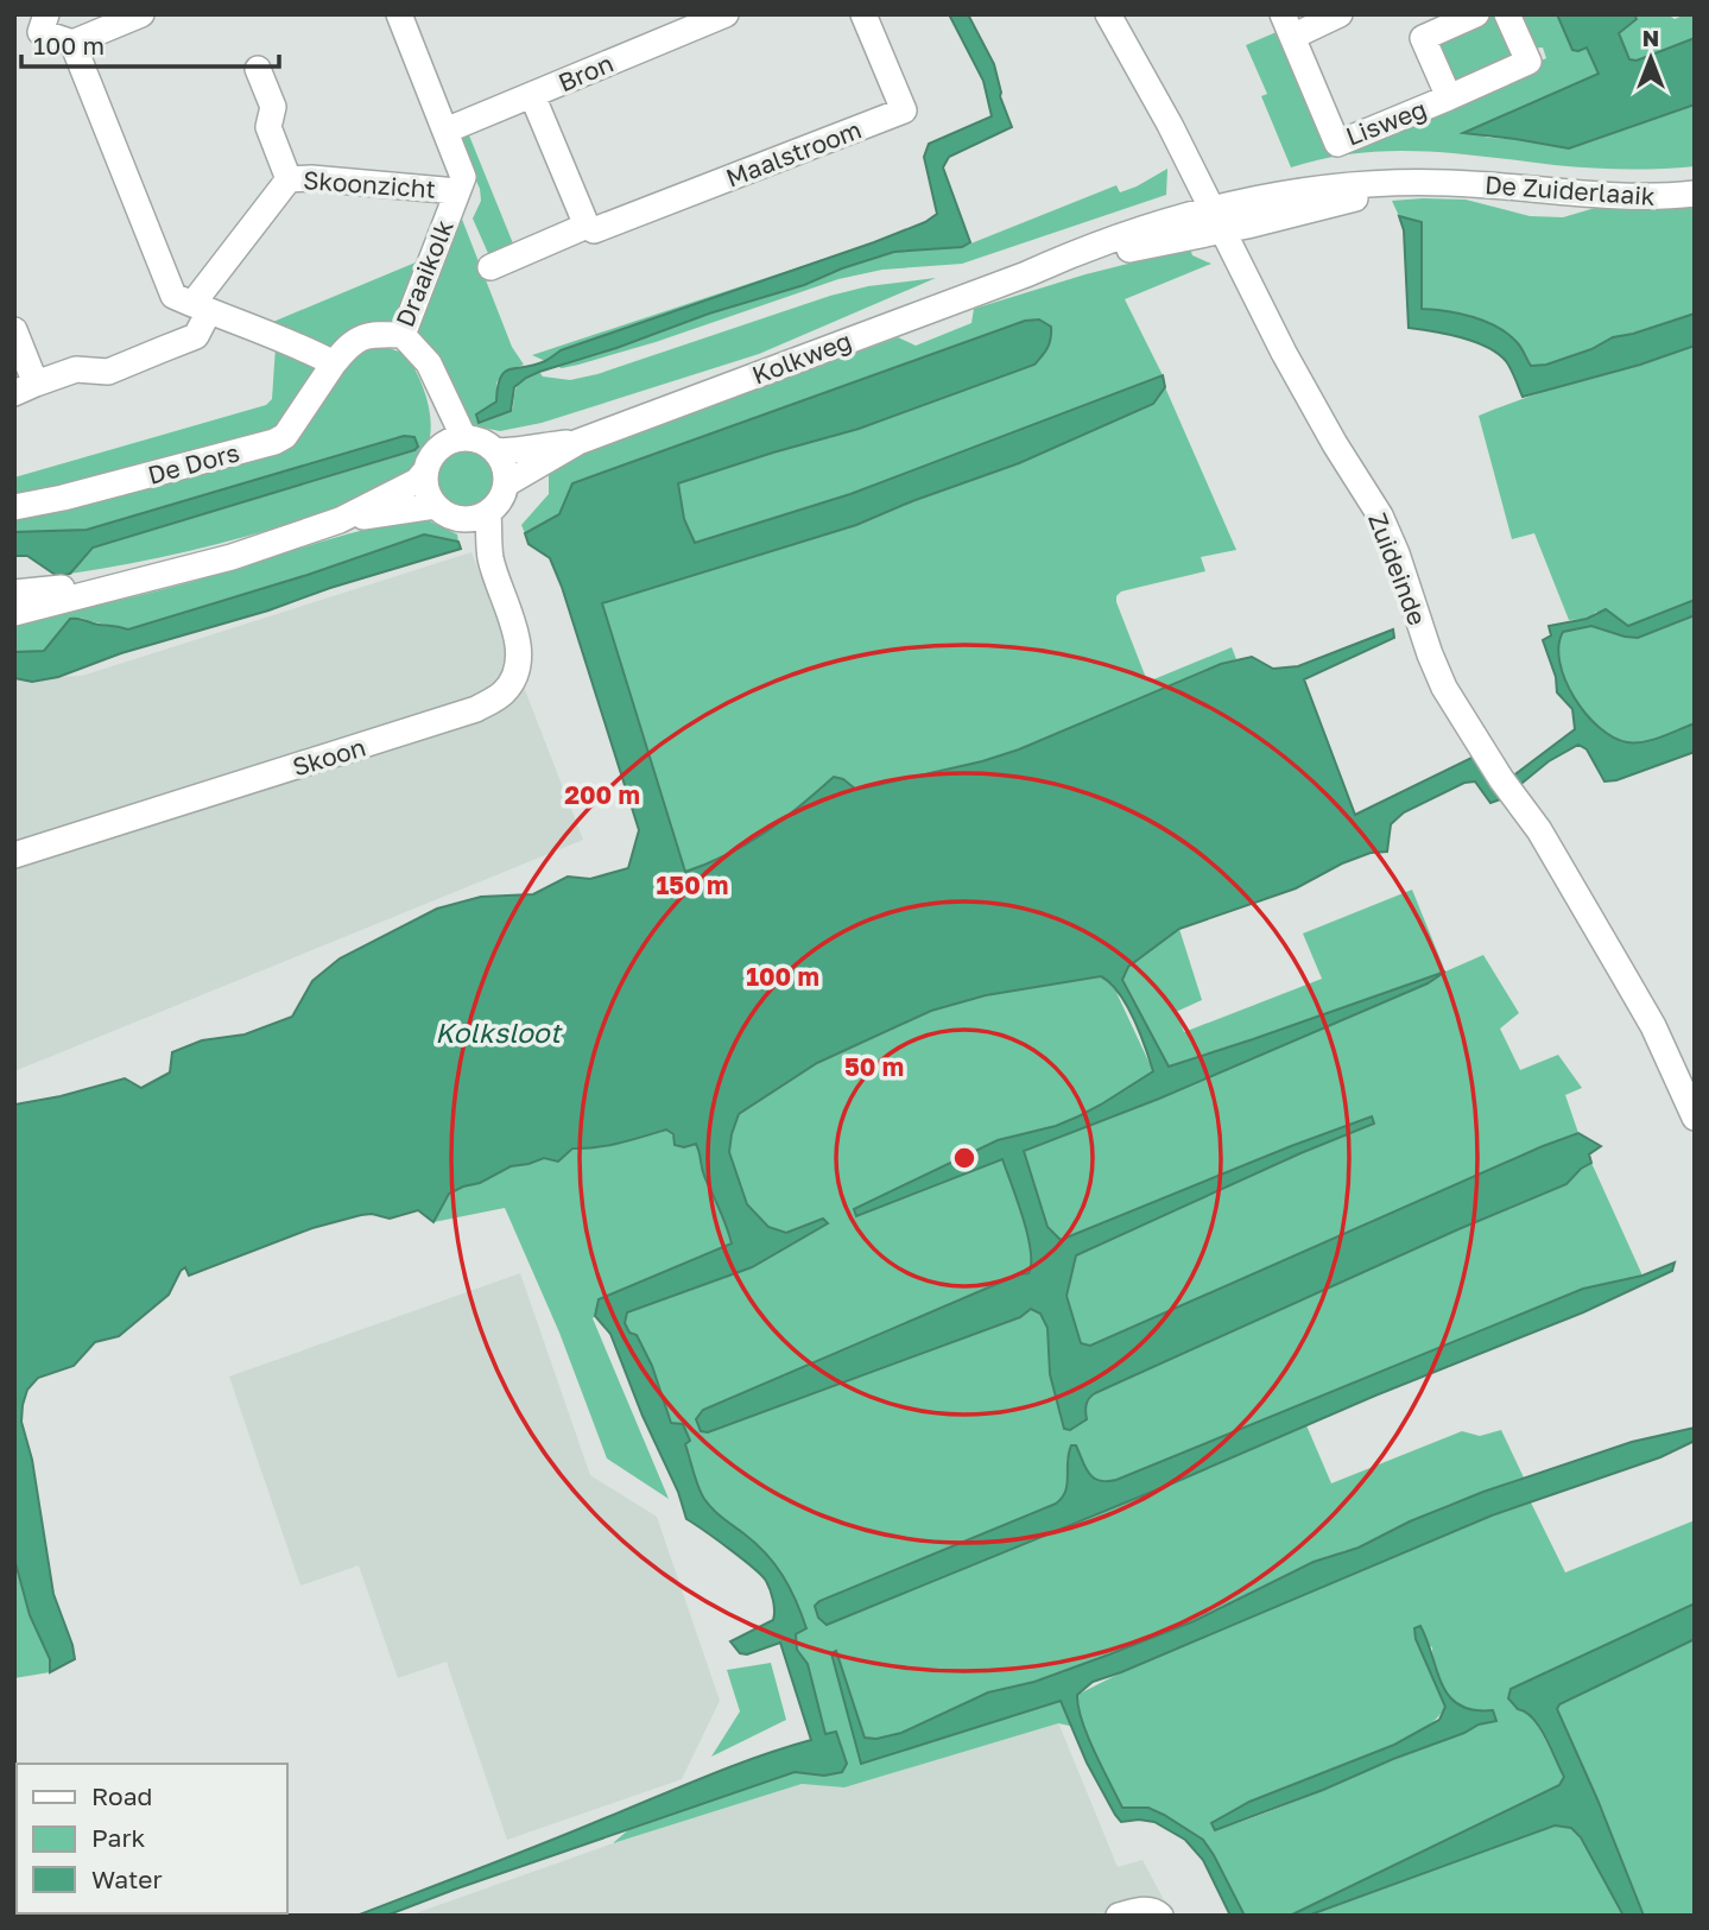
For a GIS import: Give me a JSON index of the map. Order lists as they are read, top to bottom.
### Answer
{
  "streets": {
    "street": [
      "Bron",
      "Lisweg",
      "Maalstroom",
      "Skoonzicht",
      "De Zuiderlaaik",
      "Draaikolk",
      "Kolkweg",
      "De Dors",
      "Zuideinde",
      "Skoon"
    ]
  },
  "crossings": [
    ["Bron", "Draaikolk"],
    ["Skoonzicht", "Draaikolk"],
    ["De Zuiderlaaik", "Kolkweg"],
    ["De Zuiderlaaik", "Zuideinde"],
    ["Draaikolk", "De Dors"],
    ["Kolkweg", "Zuideinde"],
    ["Kolkweg", "Skoon"]
  ],
  "water": ["Kolksloot"],
  "legend": ["Road", "Park", "Water"],
  "scale_bar": "100 m",
  "north": "top",
  "rings": [
    "200 m",
    "150 m",
    "100 m",
    "50 m"
  ]
}
